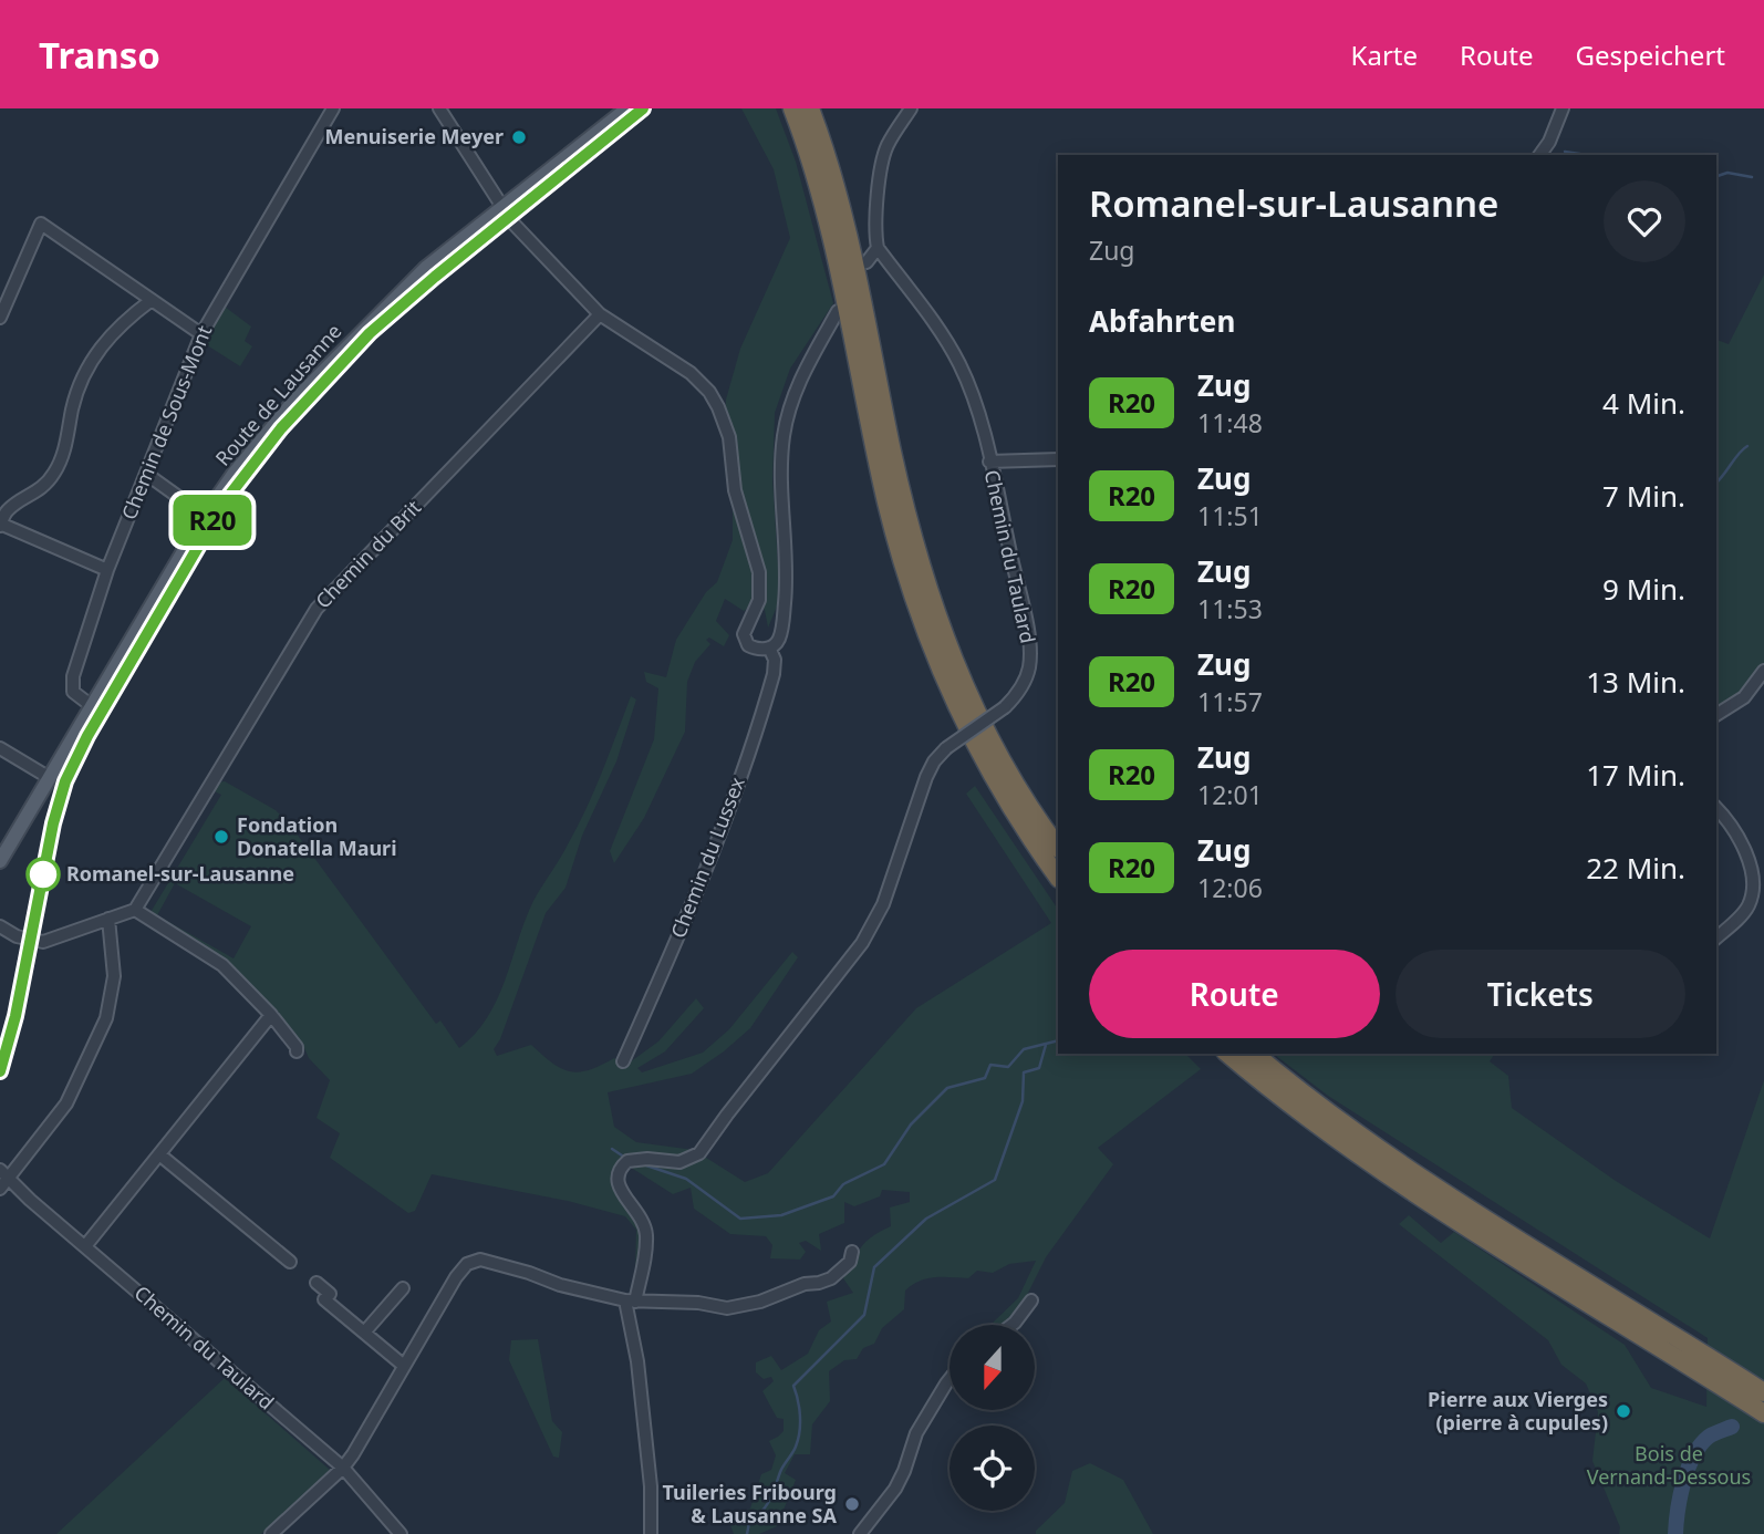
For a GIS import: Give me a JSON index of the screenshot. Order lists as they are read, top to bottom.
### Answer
{
  "streets": {
    "main road": ["Route de Lausanne"],
    "street": [
      "Chemin de Sous-Mont",
      "Chemin du Brit",
      "Chemin du Taulard",
      "Chemin du Lussex"
    ]
  },
  "crossings": [
    ["Route de Lausanne", "Chemin de Sous-Mont"]
  ],
  "parks": ["Bois de Vernand-Dessous"],
  "places": [
    "Menuiserie Meyer",
    "Fondation Donatella Mauri",
    "Romanel-sur-Lausanne",
    "Pierre aux Vierges (pierre à cupules)",
    "Tuileries Fribourg & Lausanne SA"
  ],
  "north": "bottom",
  "page": {
    "header": "Transo",
    "nav": ["Karte", "Route", "Gespeichert"],
    "on_map": "R20",
    "heading": [
      ["Romanel-sur-Lausanne", "Zug"],
      "Abfahrten"
    ],
    "list": [
      {
        "mark": "R20",
        "name": "Zug",
        "note": "11:48",
        "value": "4 Min."
      },
      {
        "mark": "R20",
        "name": "Zug",
        "note": "11:51",
        "value": "7 Min."
      },
      {
        "mark": "R20",
        "name": "Zug",
        "note": "11:53",
        "value": "9 Min."
      },
      {
        "mark": "R20",
        "name": "Zug",
        "note": "11:57",
        "value": "13 Min."
      },
      {
        "mark": "R20",
        "name": "Zug",
        "note": "12:01",
        "value": "17 Min."
      },
      {
        "mark": "R20",
        "name": "Zug",
        "note": "12:06",
        "value": "22 Min."
      }
    ],
    "buttons": ["Route", "Tickets"]
  }
}
